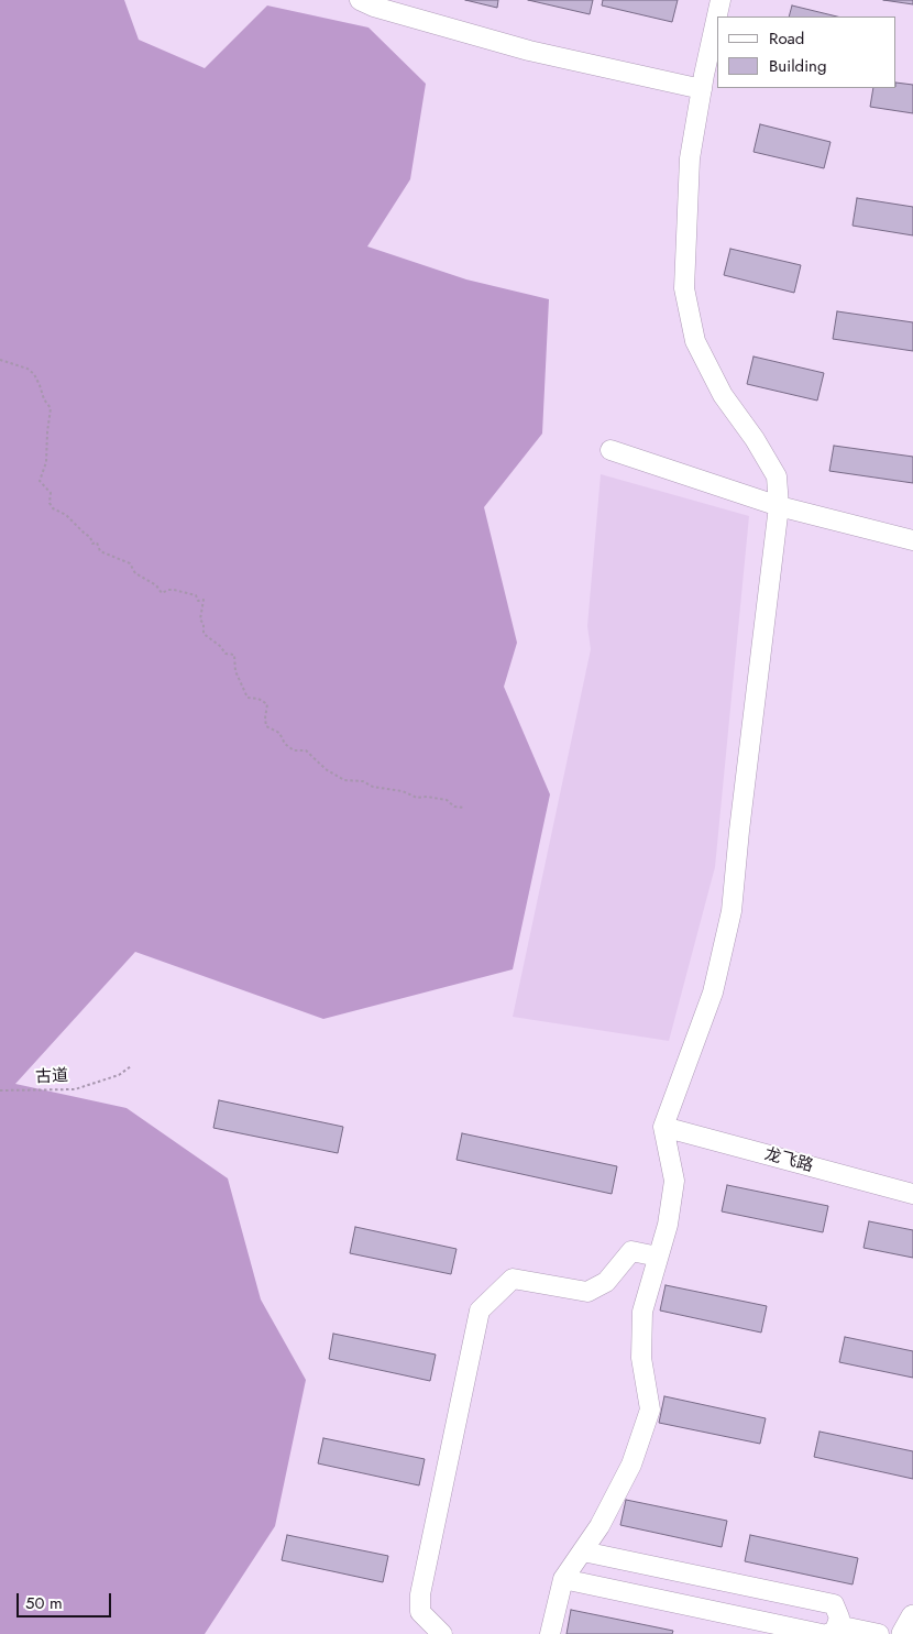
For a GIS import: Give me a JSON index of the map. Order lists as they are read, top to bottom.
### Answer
{
  "streets": {
    "street": ["龙飞路"],
    "path": ["古道"]
  },
  "legend": ["Road", "Building"],
  "scale_bar": "50 m"
}
